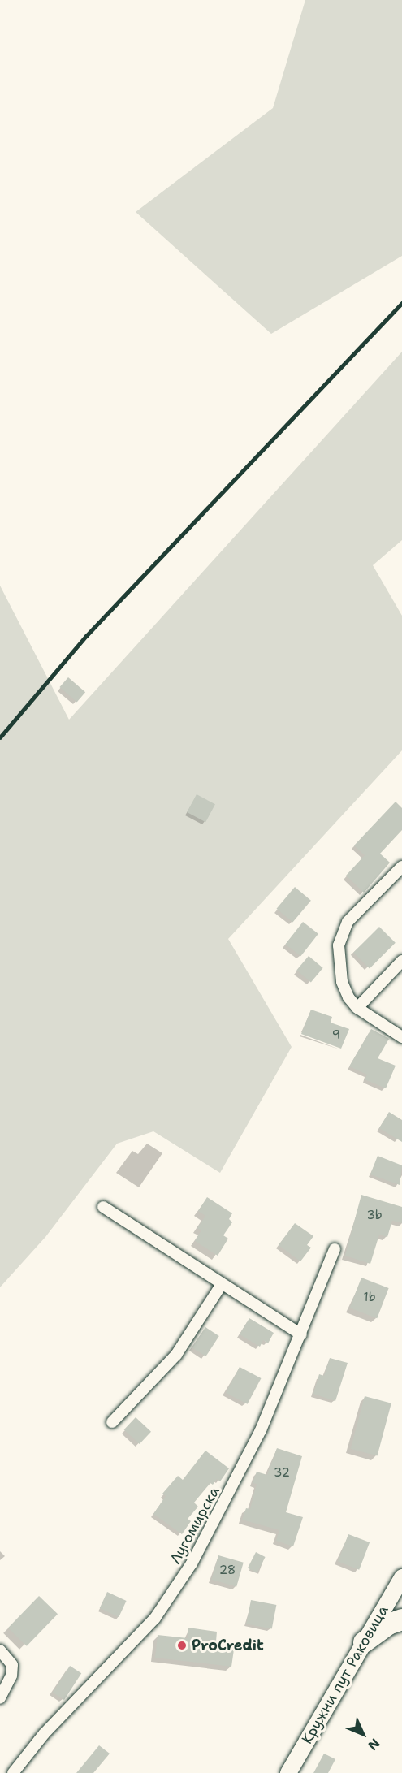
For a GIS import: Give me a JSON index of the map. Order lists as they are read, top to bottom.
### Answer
{
  "streets": {
    "main road": ["Кружни пут Раковица"],
    "street": ["Лугомирска"]
  },
  "places": ["ProCredit"],
  "house_numbers": [
    "9",
    "3b",
    "1b",
    "32",
    "28"
  ],
  "north": "bottom right"
}
